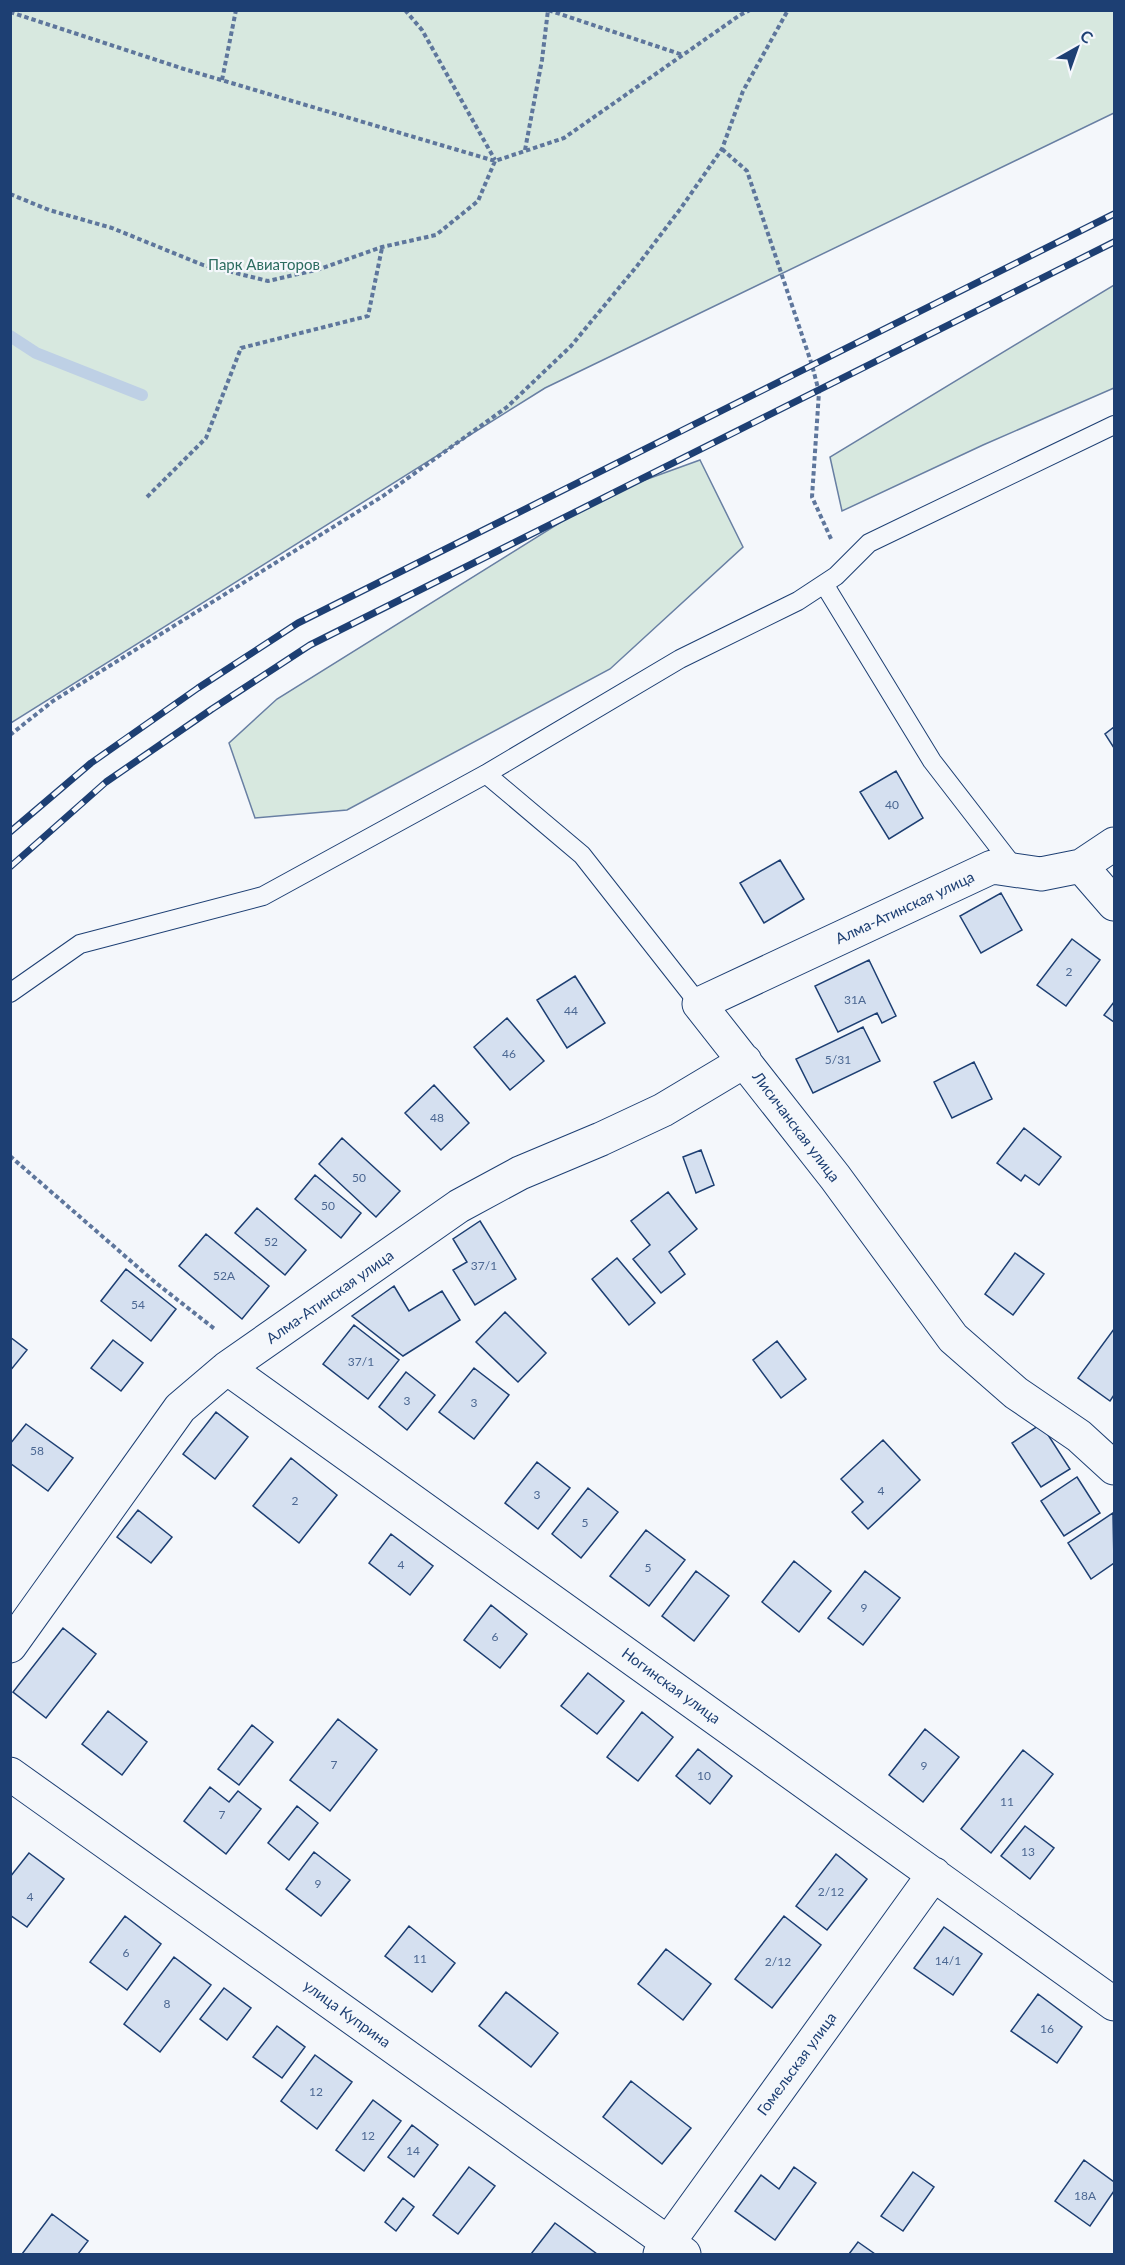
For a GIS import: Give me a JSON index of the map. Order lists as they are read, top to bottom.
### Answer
{
  "streets": {
    "street": [
      "Алма-Атинская улица",
      "Лисичанская улица",
      "Ногинская улица",
      "улица Куприна",
      "Гомельская улица"
    ]
  },
  "crossings": [
    ["Алма-Атинская улица", "Лисичанская улица"],
    ["Алма-Атинская улица", "Ногинская улица"],
    ["Ногинская улица", "Гомельская улица"],
    ["улица Куприна", "Гомельская улица"]
  ],
  "parks": ["Парк Авиаторов"],
  "house_numbers": [
    "40",
    "2",
    "31А",
    "44",
    "46",
    "5/31",
    "48",
    "50",
    "50",
    "52",
    "37/1",
    "52А",
    "54",
    "37/1",
    "3",
    "3",
    "58",
    "4",
    "3",
    "2",
    "5",
    "4",
    "5",
    "9",
    "6",
    "7",
    "9",
    "10",
    "11",
    "7",
    "13",
    "9",
    "2/12",
    "4",
    "6",
    "11",
    "14/1",
    "2/12",
    "8",
    "16",
    "12",
    "12",
    "14",
    "18А"
  ],
  "north": "top right"
}
